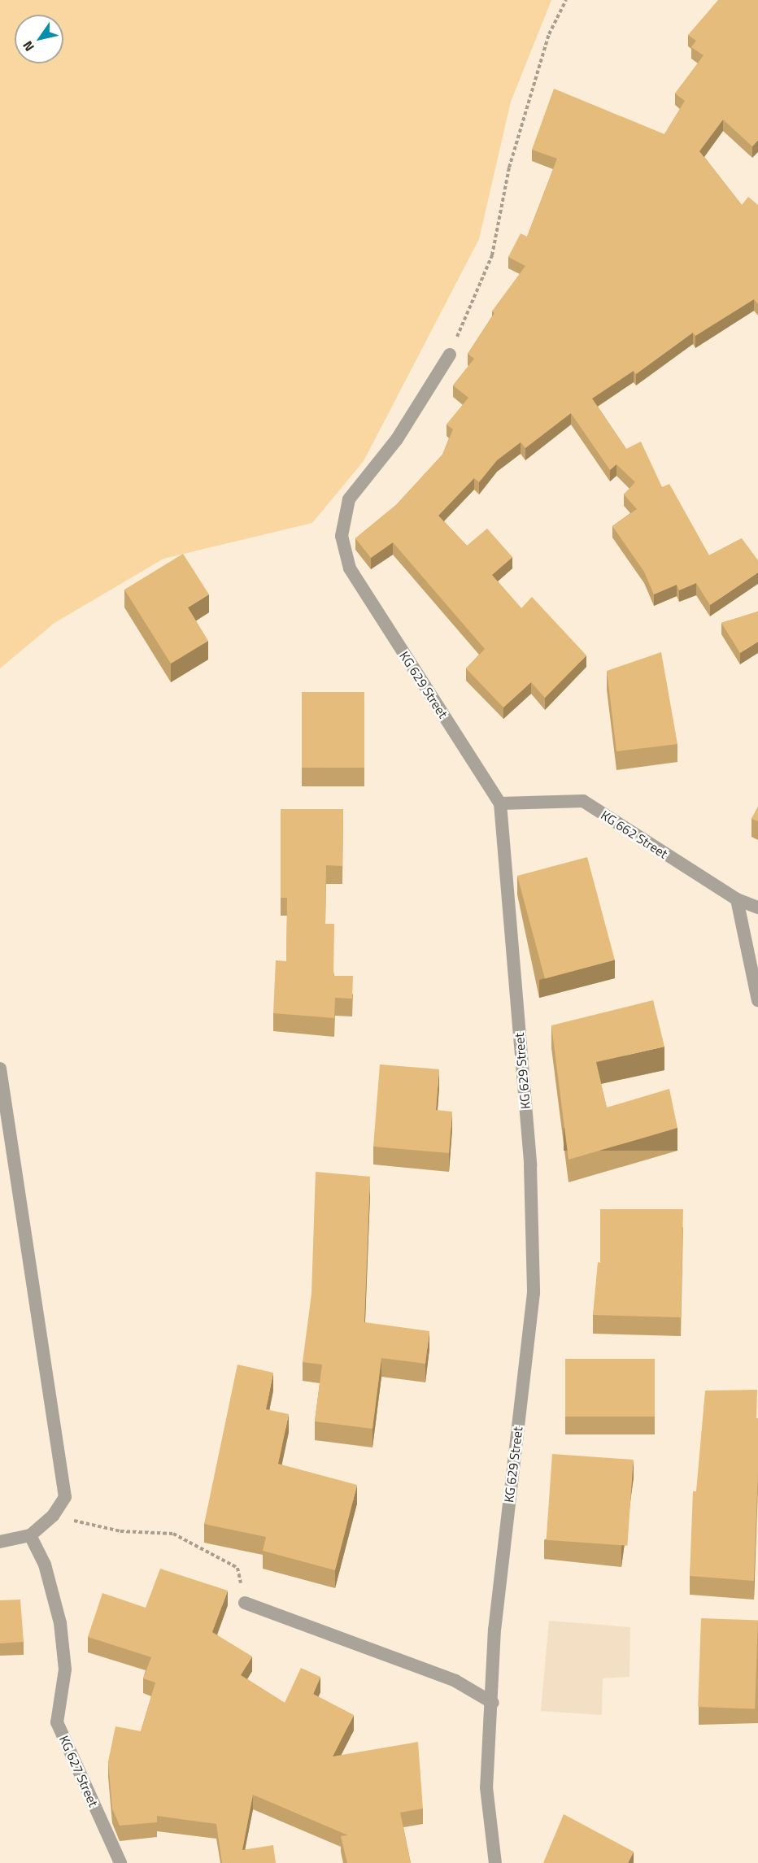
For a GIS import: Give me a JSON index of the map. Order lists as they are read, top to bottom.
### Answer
{
  "streets": {
    "street": ["KG 629 Street", "KG 662 Street", "KG 627 Street"]
  },
  "crossings": [
    ["KG 629 Street", "KG 662 Street"]
  ],
  "north": "bottom left"
}
